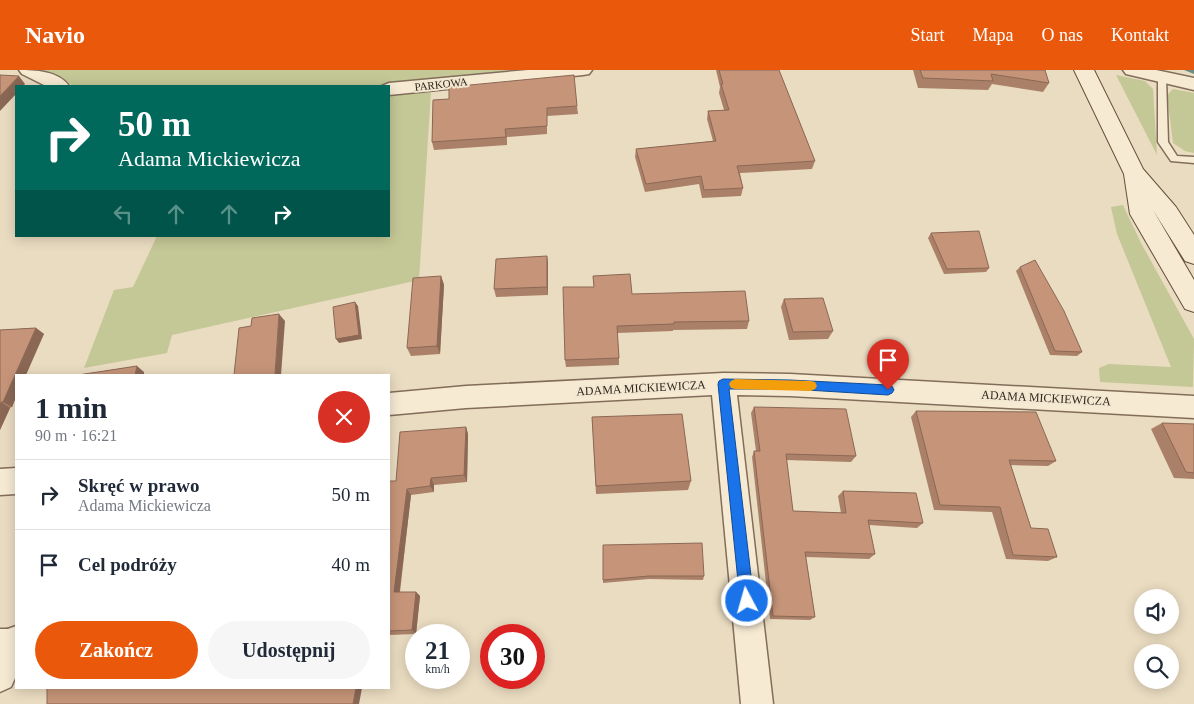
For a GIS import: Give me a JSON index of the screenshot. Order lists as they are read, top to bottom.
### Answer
{
  "streets": {
    "street": ["PARKOWA", "ADAMA MICKIEWICZA"]
  },
  "page": {
    "header": "Navio",
    "nav": [
      "Start",
      "Mapa",
      "O nas",
      "Kontakt"
    ],
    "turn": ["50 m", "Adama Mickiewicza"],
    "heading": ["1 min", "90 m · 16:21"],
    "list": [
      {
        "name": "Skręć w prawo",
        "note": "Adama Mickiewicza",
        "value": "50 m"
      },
      {
        "name": "Cel podróży",
        "value": "40 m"
      }
    ],
    "buttons": ["Zakończ", "Udostępnij"],
    "speed": "21 km/h",
    "limit": "30"
  }
}
